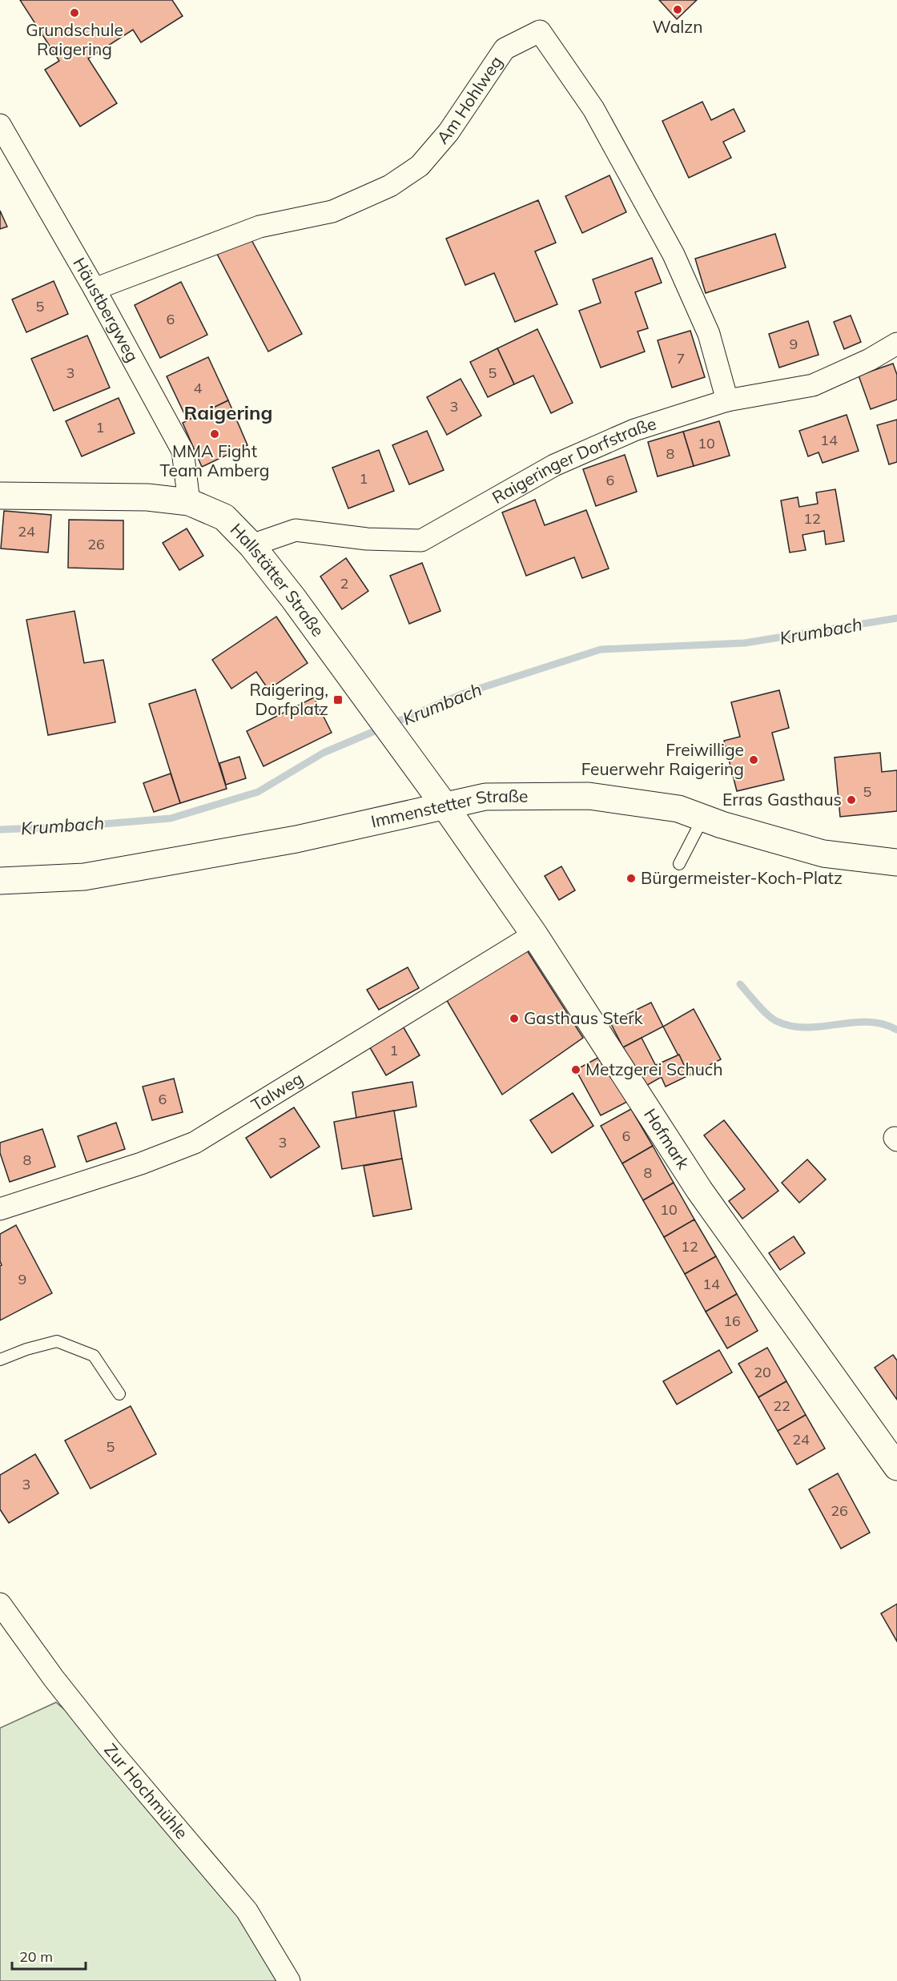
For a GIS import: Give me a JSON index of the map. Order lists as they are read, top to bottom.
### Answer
{
  "streets": {
    "street": [
      "Am Hohlweg",
      "Häustbergweg",
      "Raigeringer Dorfstraße",
      "Hallstätter Straße",
      "Immenstetter Straße",
      "Talweg",
      "Hofmark",
      "Zur Hochmühle"
    ]
  },
  "crossings": [
    ["Am Hohlweg", "Häustbergweg"],
    ["Am Hohlweg", "Raigeringer Dorfstraße"],
    ["Häustbergweg", "Hallstätter Straße"],
    ["Raigeringer Dorfstraße", "Hallstätter Straße"],
    ["Hallstätter Straße", "Immenstetter Straße"],
    ["Hallstätter Straße", "Hofmark"],
    ["Immenstetter Straße", "Hofmark"],
    ["Talweg", "Hofmark"]
  ],
  "districts": ["Raigering"],
  "water": ["Krumbach"],
  "places": {
    "other": [
      "Walzn",
      "Grundschule Raigering",
      "MMA Fight Team Amberg",
      "Freiwillige Feuerwehr Raigering",
      "Erras Gasthaus",
      "Bürgermeister-Koch-Platz",
      "Gasthaus Sterk",
      "Metzgerei Schuch"
    ],
    "transit": ["Raigering, Dorfplatz"]
  },
  "house_numbers": [
    "5",
    "6",
    "9",
    "7",
    "3",
    "5",
    "4",
    "3",
    "1",
    "14",
    "10",
    "8",
    "1",
    "6",
    "12",
    "24",
    "26",
    "2",
    "5",
    "1",
    "6",
    "6",
    "3",
    "8",
    "8",
    "10",
    "12",
    "9",
    "14",
    "16",
    "20",
    "22",
    "24",
    "5",
    "3",
    "26"
  ],
  "scale_bar": "20 m"
}
